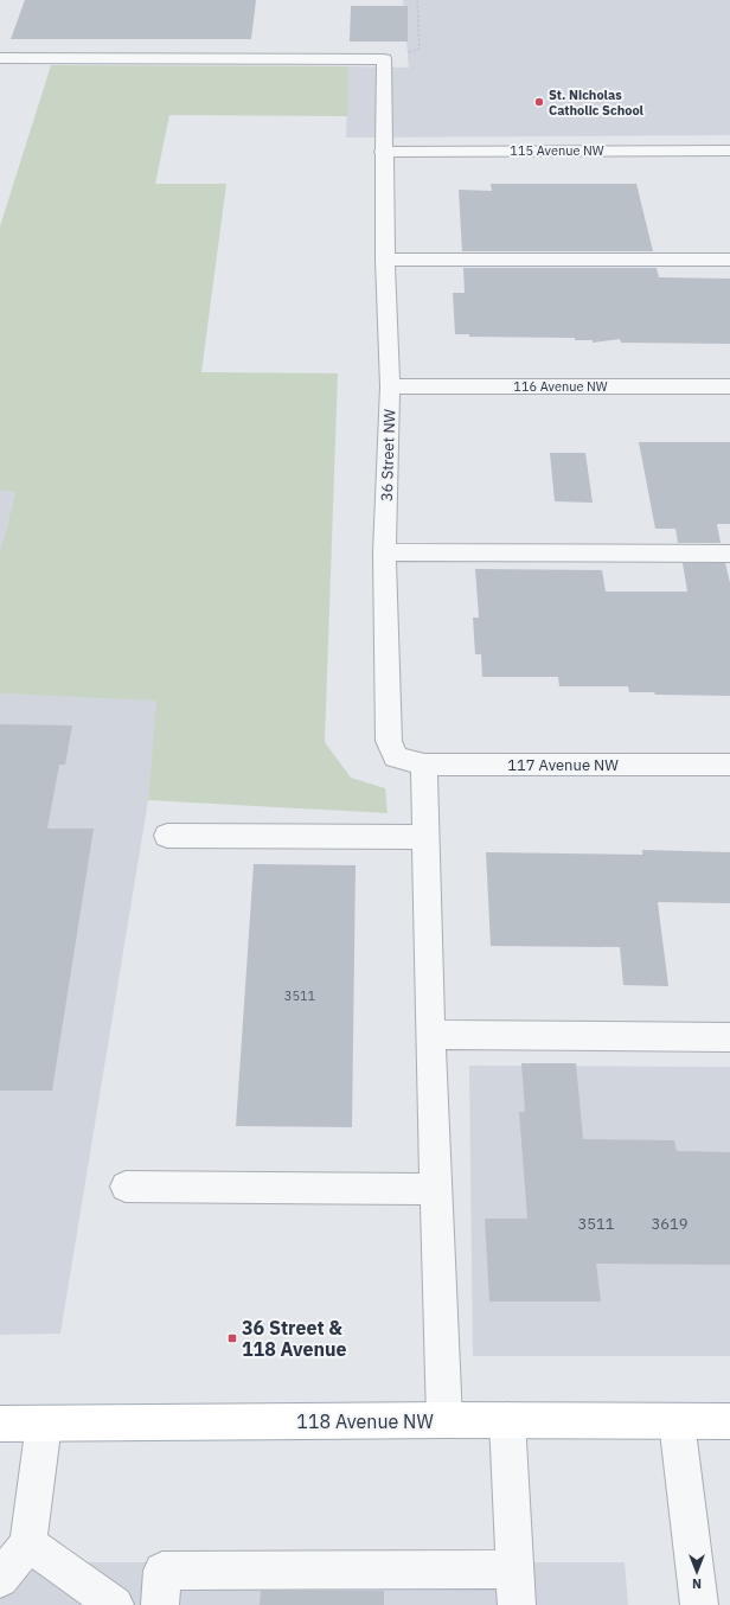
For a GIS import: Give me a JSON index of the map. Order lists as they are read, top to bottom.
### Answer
{
  "streets": {
    "main road": ["118 Avenue NW"],
    "street": [
      "115 Avenue NW",
      "116 Avenue NW",
      "36 Street NW",
      "117 Avenue NW"
    ]
  },
  "crossings": [
    ["115 Avenue NW", "36 Street NW"],
    ["116 Avenue NW", "36 Street NW"],
    ["36 Street NW", "117 Avenue NW"],
    ["36 Street NW", "118 Avenue NW"]
  ],
  "places": {
    "other": ["St. Nicholas Catholic School"],
    "transit": ["36 Street & 118 Avenue"]
  },
  "house_numbers": ["3511", "3511", "3619"],
  "north": "bottom"
}
